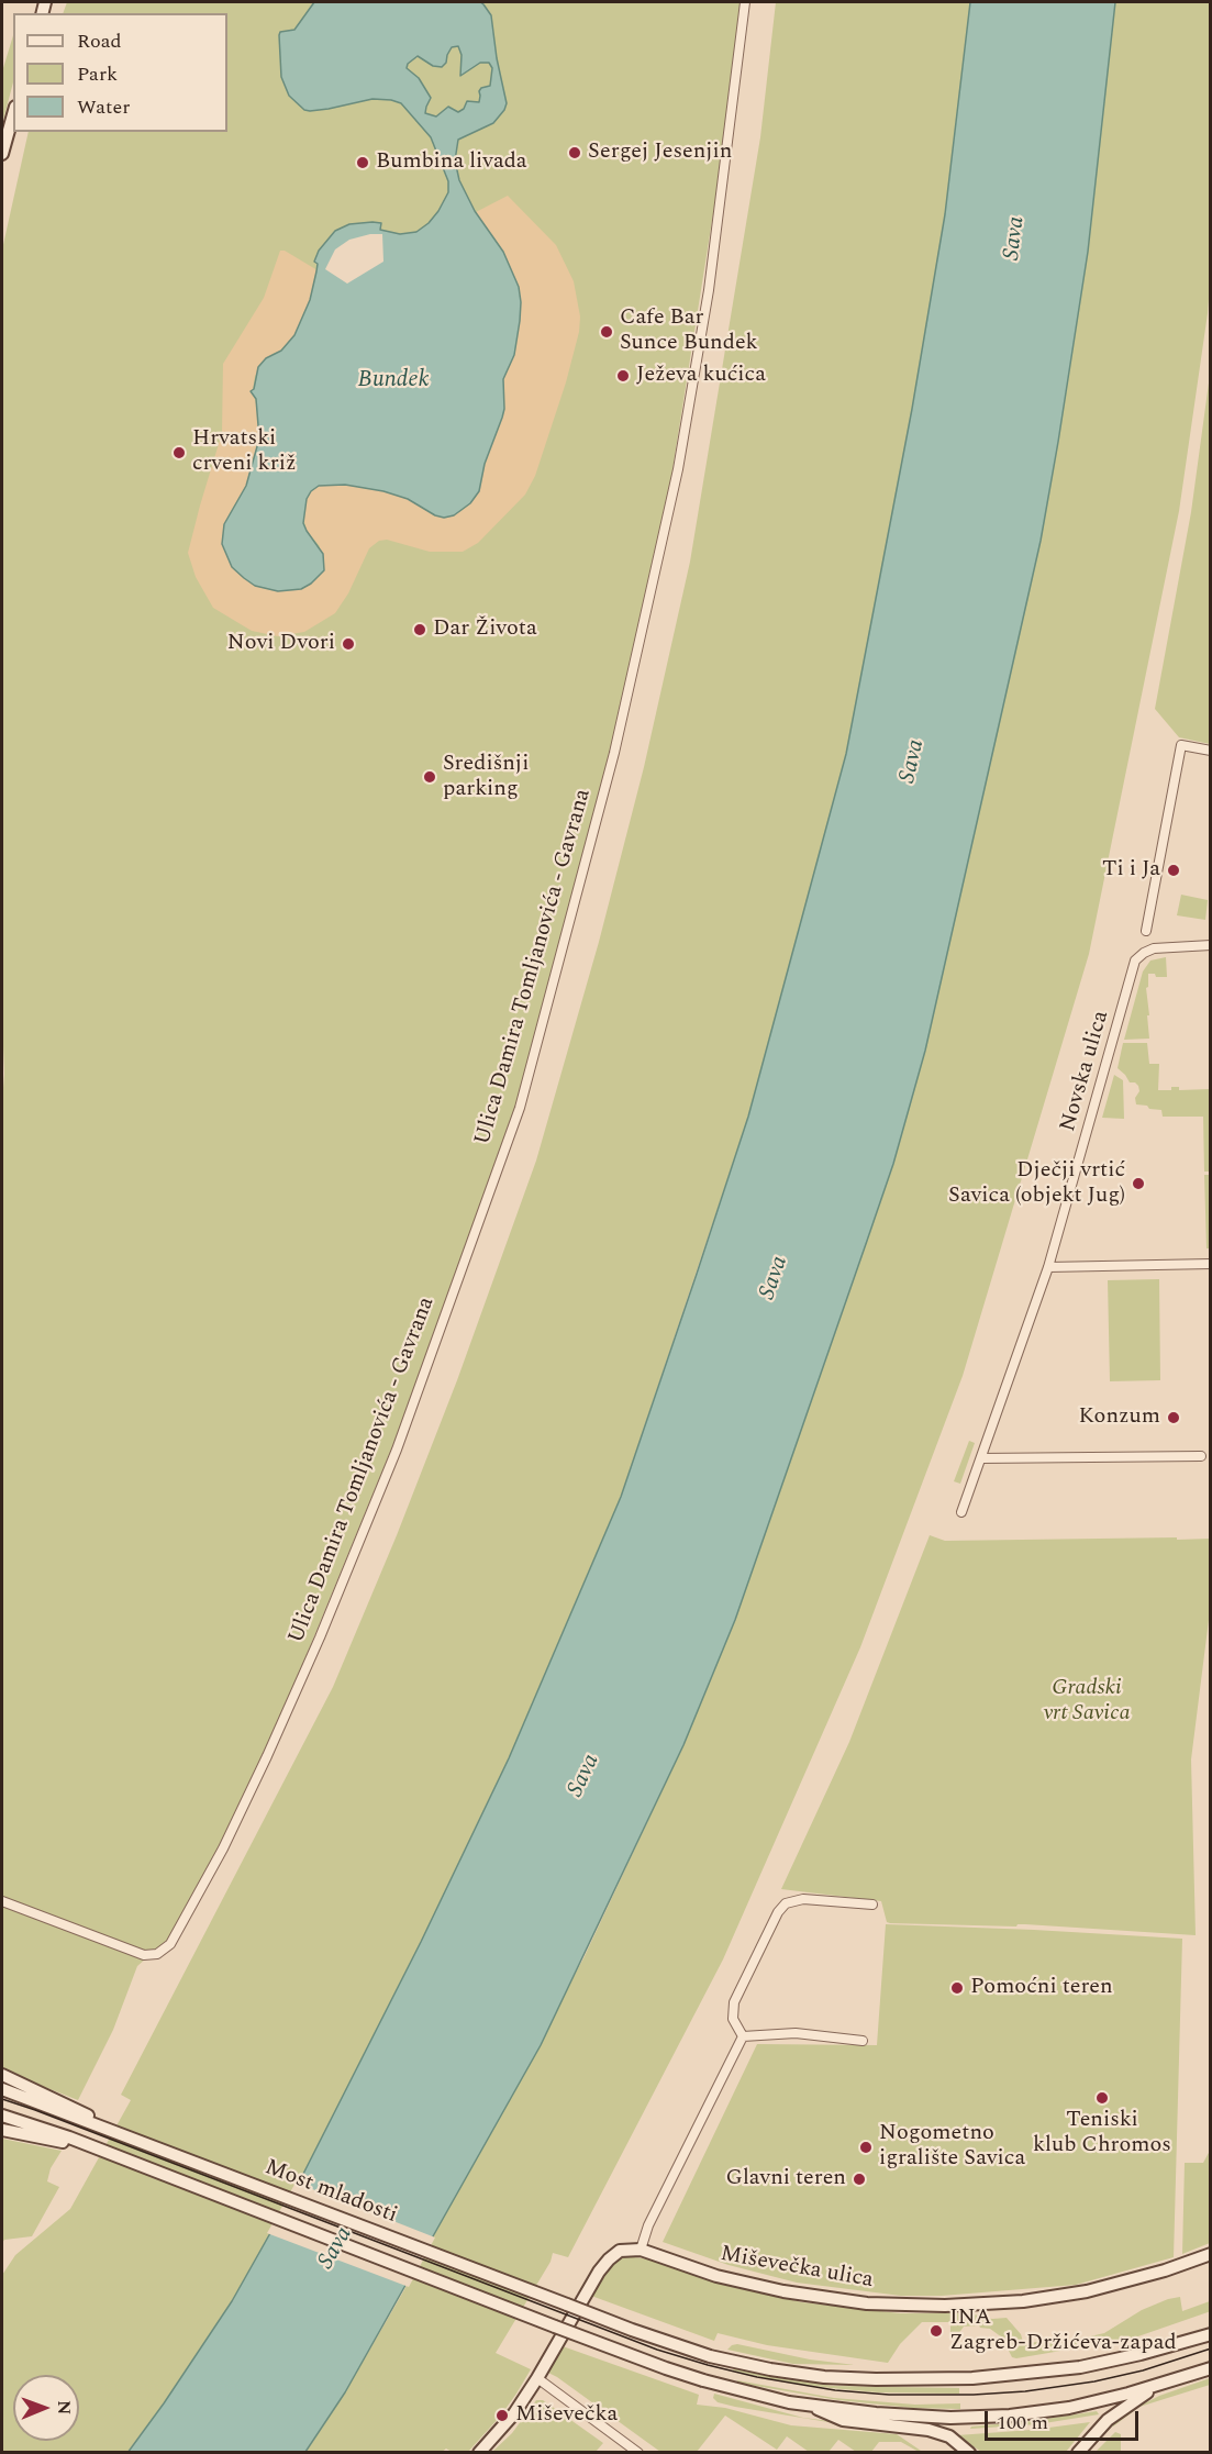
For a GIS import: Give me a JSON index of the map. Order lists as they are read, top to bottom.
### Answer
{
  "streets": {
    "main road": ["Most mladosti", "Miševečka ulica"],
    "street": ["Ulica Damira Tomljanovića - Gavrana", "Novska ulica"]
  },
  "water": ["Sava", "Bundek"],
  "parks": ["Gradski vrt Savica"],
  "places": [
    "Sergej Jesenjin",
    "Bumbina livada",
    "Cafe Bar Sunce Bundek",
    "Ježeva kućica",
    "Hrvatski crveni križ",
    "Dar Života",
    "Novi Dvori",
    "Središnji parking",
    "Ti i Ja",
    "Dječji vrtić Savica (objekt Jug)",
    "Konzum",
    "Pomoćni teren",
    "Teniski klub Chromos",
    "Nogometno igralište Savica",
    "Glavni teren",
    "INA Zagreb-Držićeva-zapad",
    "Miševečka"
  ],
  "legend": ["Road", "Park", "Water"],
  "scale_bar": "100 m",
  "north": "right"
}
